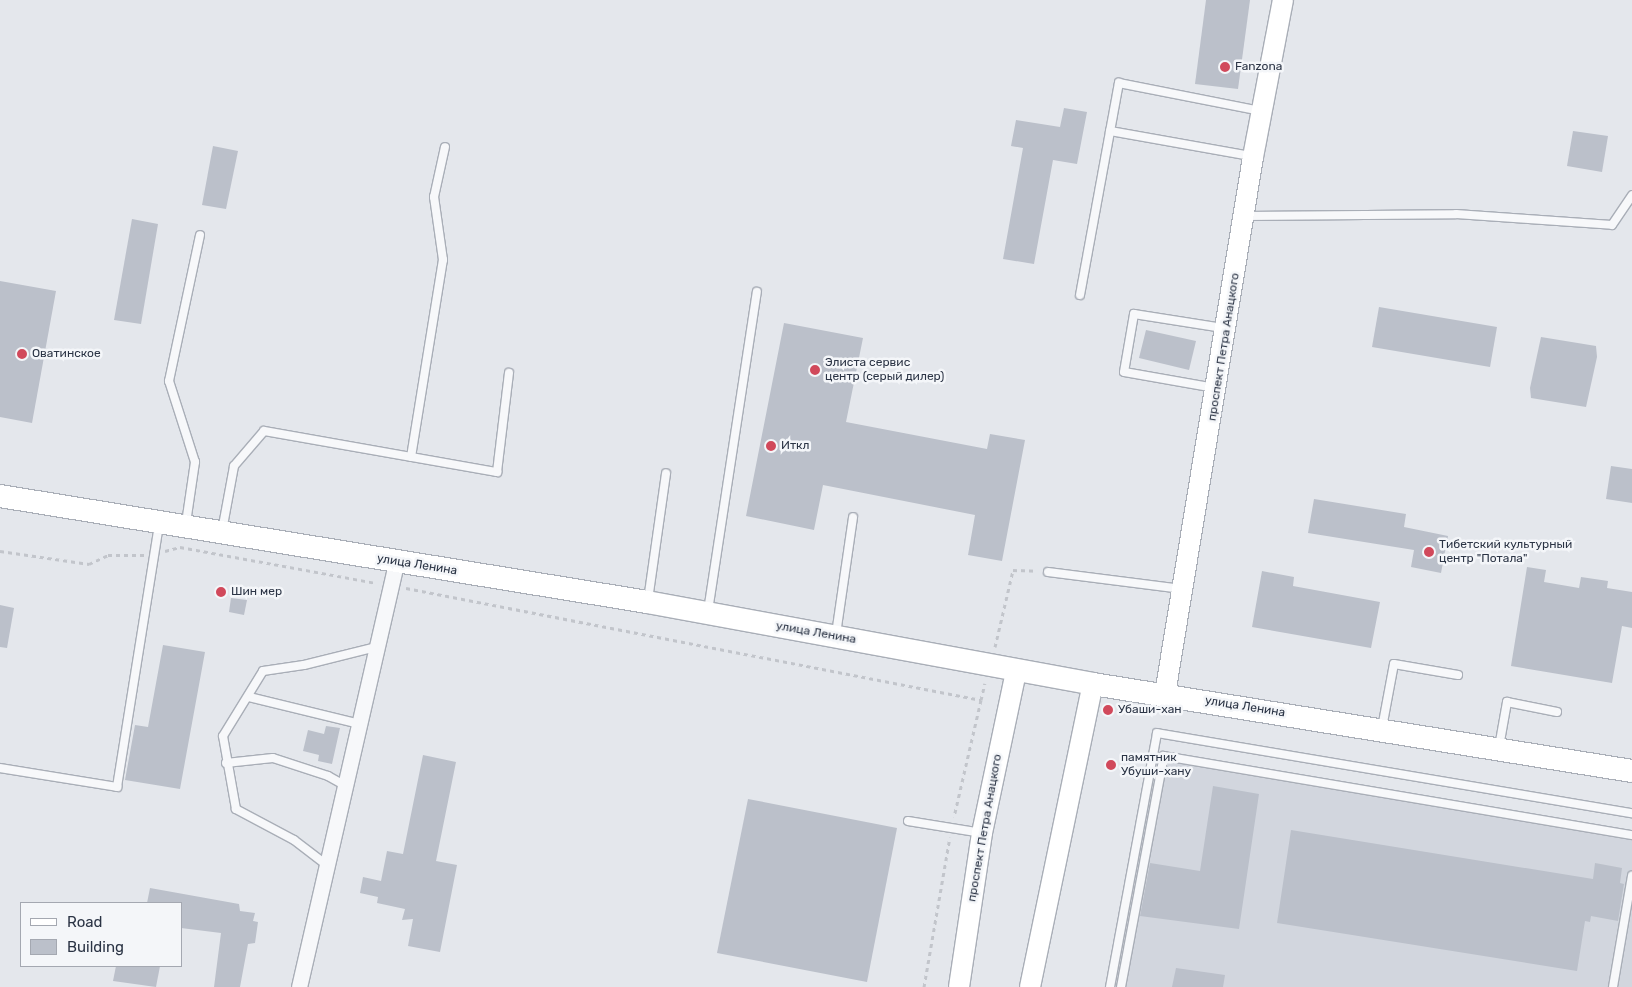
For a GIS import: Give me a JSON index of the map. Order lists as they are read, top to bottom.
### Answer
{
  "streets": {
    "main road": ["проспект Петра Анацкого", "улица Ленина"]
  },
  "crossings": [
    ["проспект Петра Анацкого", "улица Ленина"]
  ],
  "places": [
    "Fanzona",
    "Оватинское",
    "Элиста сервис центр (серый дилер)",
    "Иткл",
    "Тибетский культурный центр \"Потала\"",
    "Шин мер",
    "Убаши-хан",
    "памятник Убуши-хану"
  ],
  "legend": ["Road", "Building"]
}
